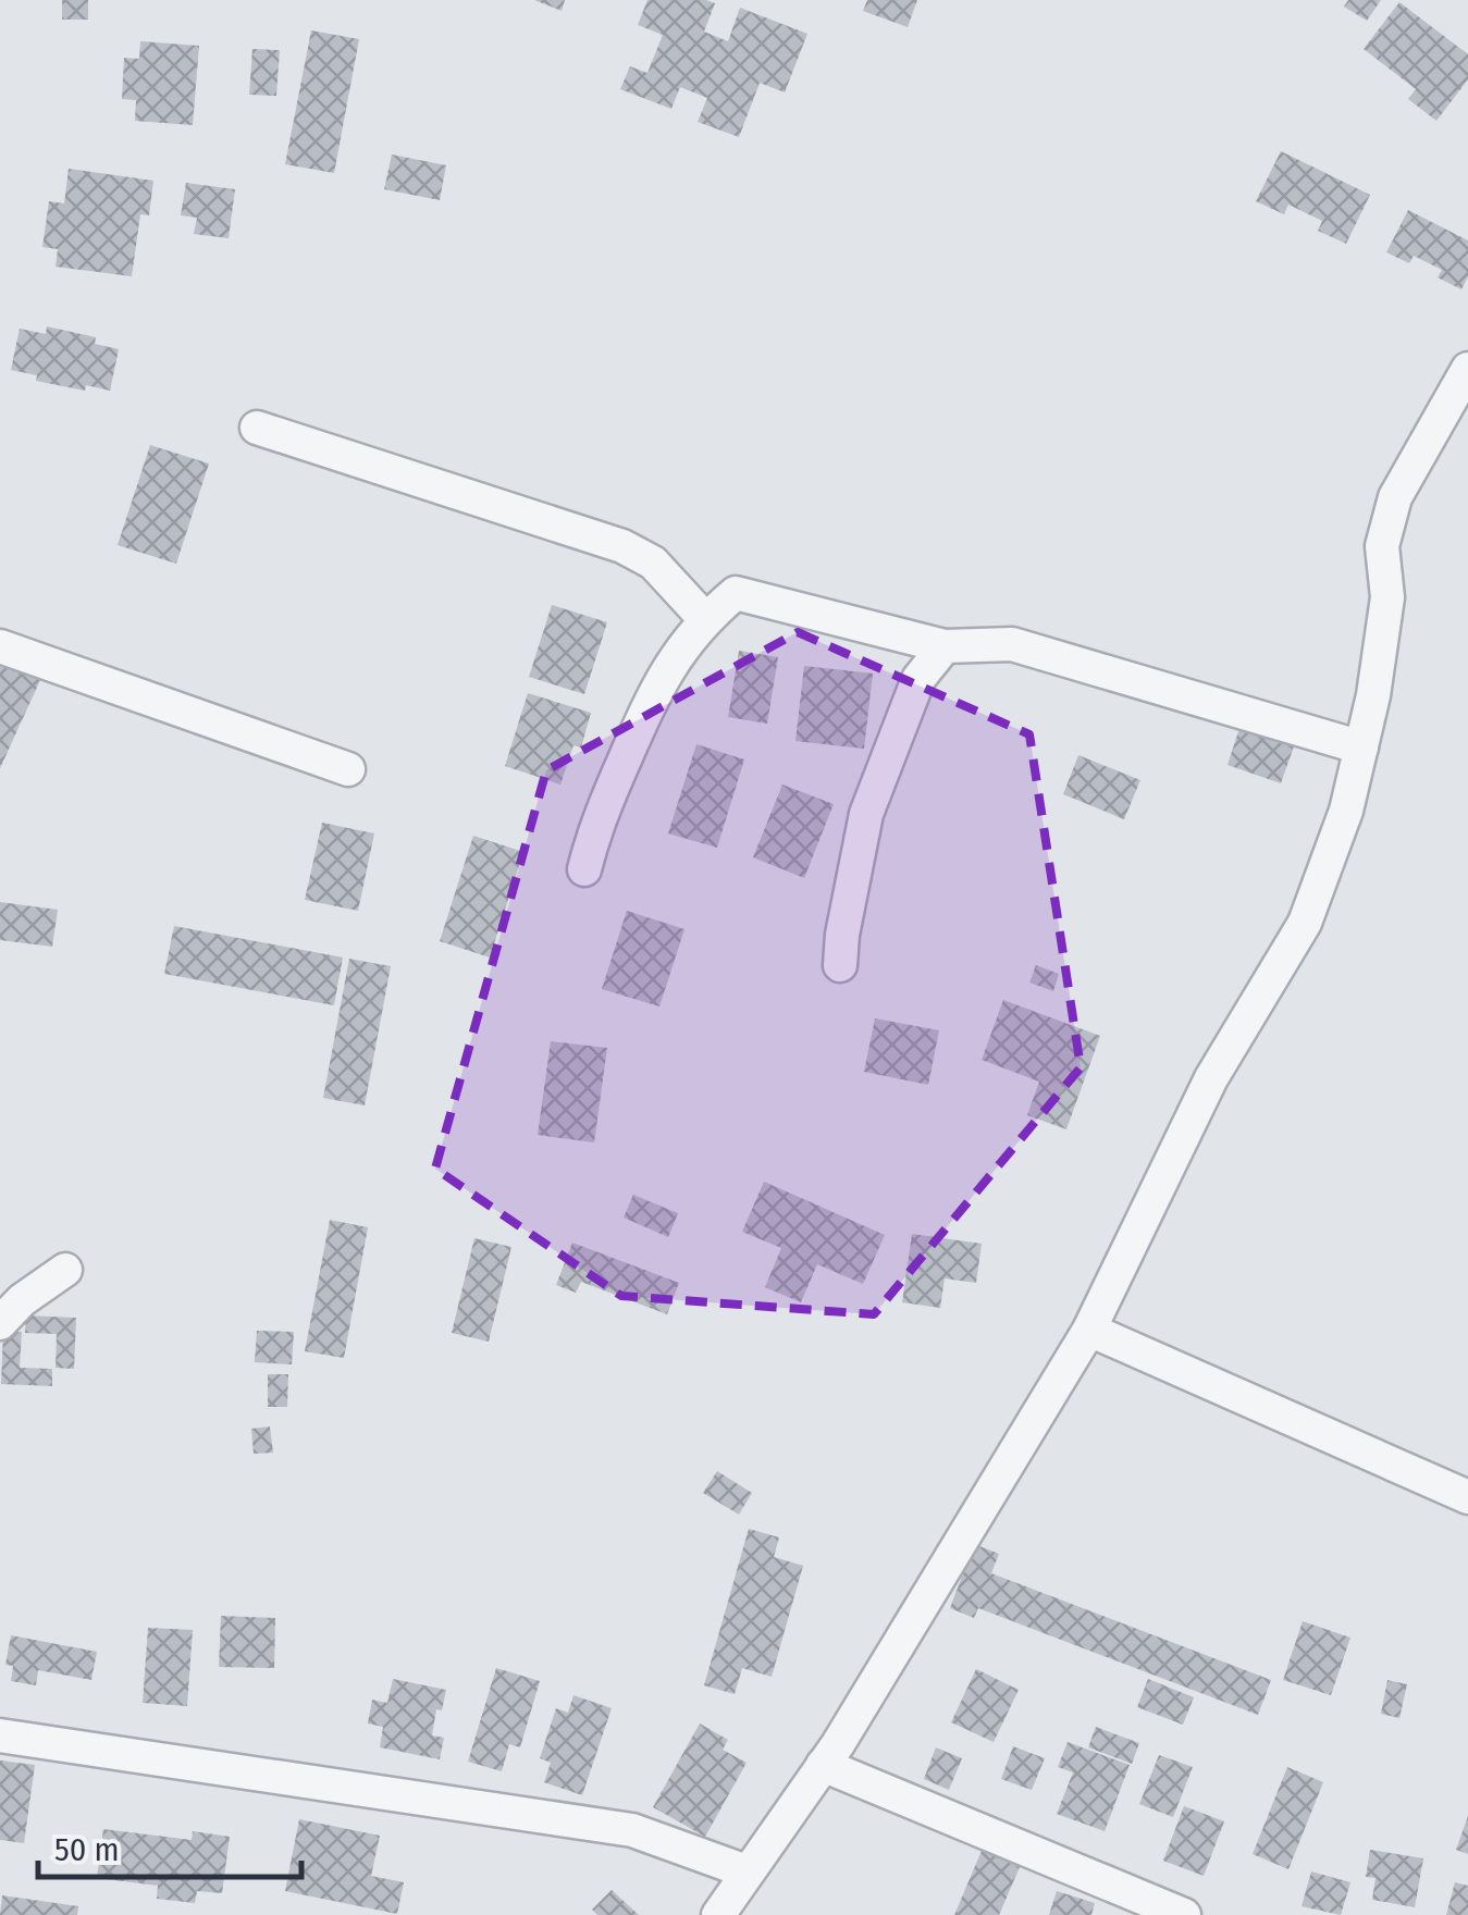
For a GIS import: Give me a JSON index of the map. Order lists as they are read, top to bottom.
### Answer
{
  "scale_bar": "50 m"
}
